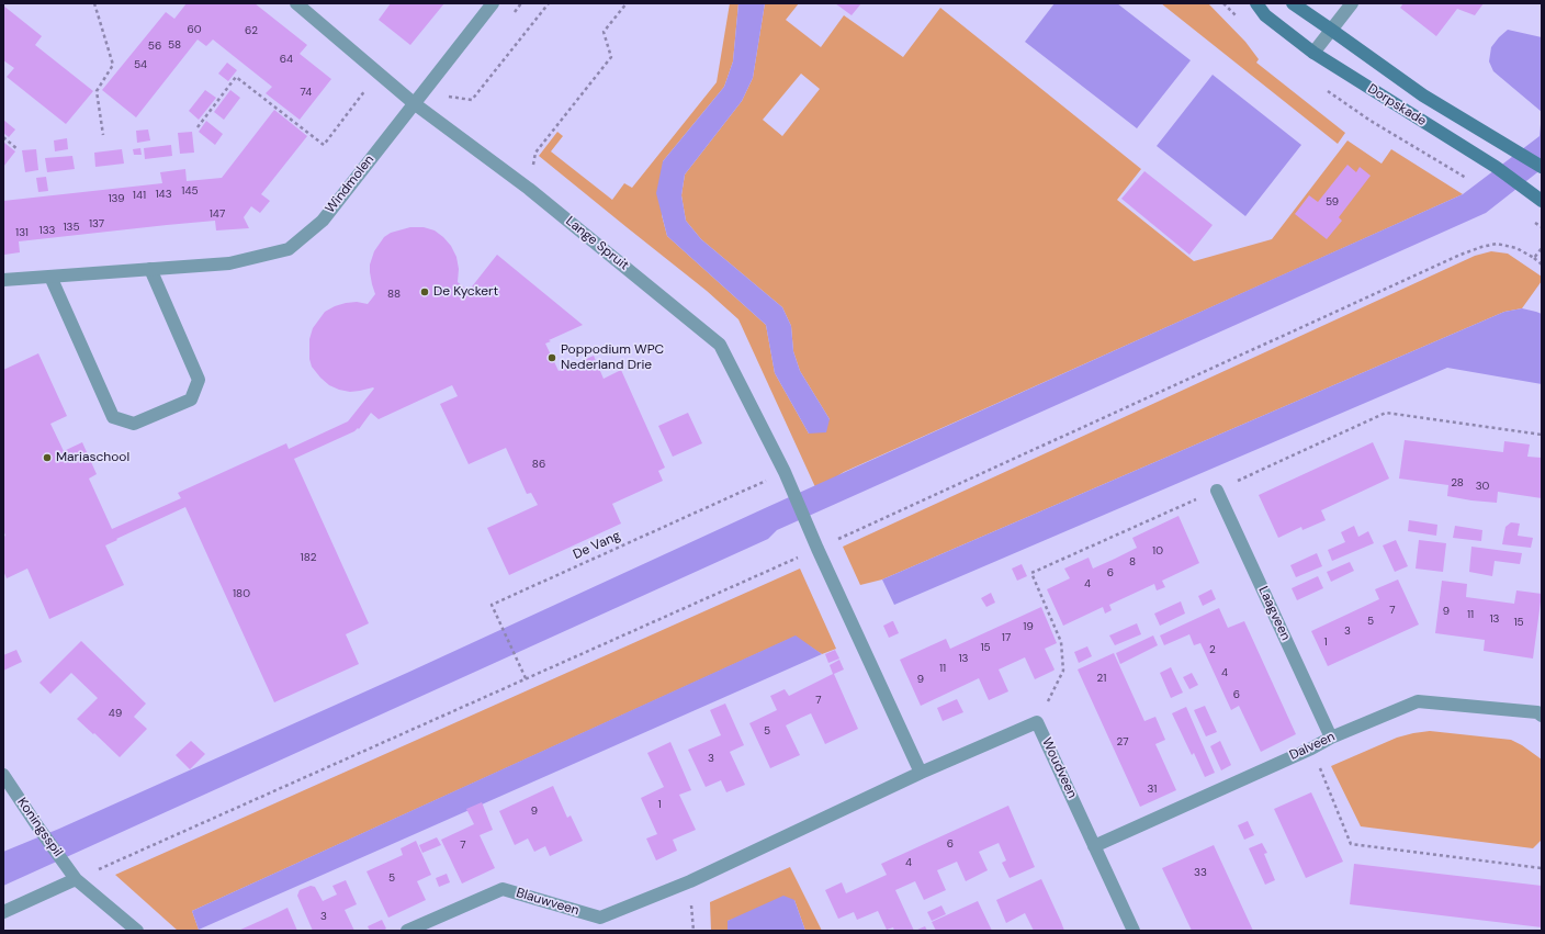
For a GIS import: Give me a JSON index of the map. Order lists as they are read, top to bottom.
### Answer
{
  "streets": {
    "main road": ["Dorpskade"],
    "street": [
      "Windmolen",
      "Lange Spruit",
      "Laagveen",
      "Dalveen",
      "Woudveen",
      "Koningsspil",
      "Blauwveen"
    ],
    "path": ["De Vang"]
  },
  "crossings": [
    ["Windmolen", "Lange Spruit"],
    ["Lange Spruit", "De Vang"],
    ["Lange Spruit", "Woudveen"],
    ["Laagveen", "Dalveen"],
    ["Dalveen", "Woudveen"],
    ["Woudveen", "Blauwveen"]
  ],
  "places": ["De Kyckert", "Poppodium WPC Nederland Drie", "Mariaschool"],
  "house_numbers": [
    "60",
    "62",
    "58",
    "56",
    "64",
    "54",
    "74",
    "145",
    "143",
    "141",
    "139",
    "59",
    "147",
    "137",
    "135",
    "133",
    "131",
    "88",
    "86",
    "28",
    "30",
    "10",
    "182",
    "8",
    "6",
    "4",
    "180",
    "7",
    "9",
    "11",
    "13",
    "5",
    "15",
    "19",
    "3",
    "17",
    "1",
    "15",
    "2",
    "13",
    "11",
    "4",
    "21",
    "9",
    "6",
    "7",
    "49",
    "5",
    "27",
    "3",
    "31",
    "1",
    "9",
    "6",
    "7",
    "4",
    "33",
    "5",
    "3"
  ]
}
